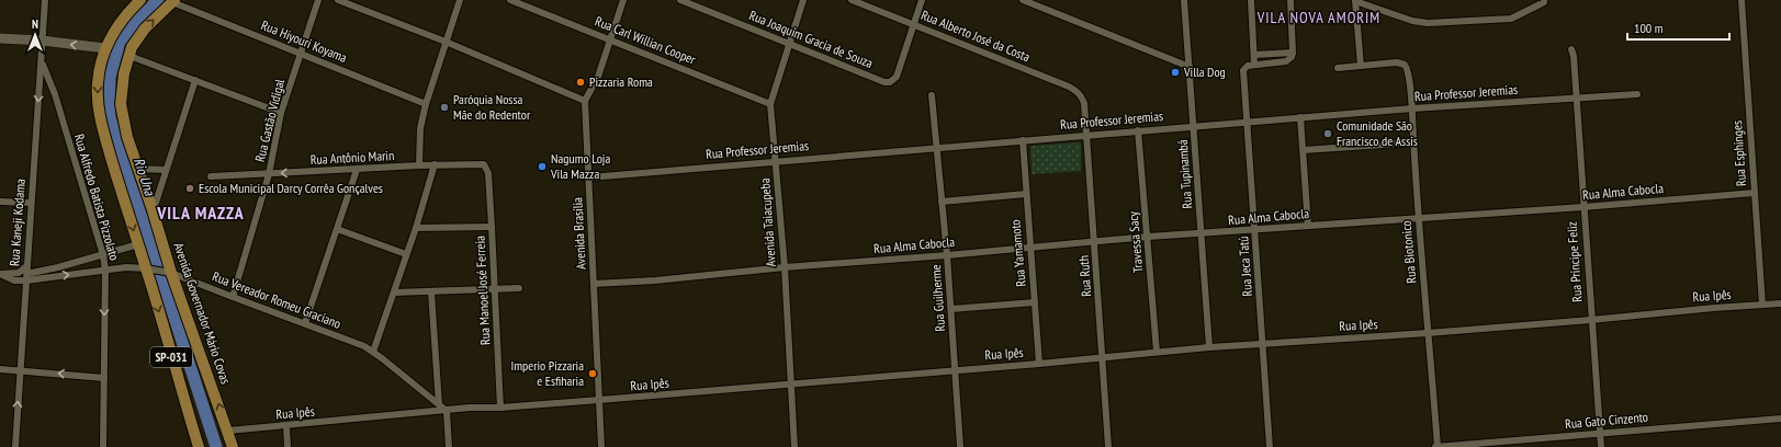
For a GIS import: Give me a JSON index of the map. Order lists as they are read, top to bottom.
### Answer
{
  "streets": {
    "highway": ["Avenida Governador Mário Covas", "SP-031"],
    "street": [
      "Rua Alberto José da Costa",
      "Rua Joaquim Gracia de Souza",
      "Rua Carl Willian Cooper",
      "Rua Hiyouri Koyama",
      "Rua Professor Jeremias",
      "Rua Gastão Vidigal",
      "Rua Esphinges",
      "Rua Antônio Marin",
      "Rua Tupinambá",
      "Rua Alma Cabocla",
      "Rua Alfredo Batista Pizzolato",
      "Rua Kaneji Kodama",
      "Avenida Taiacupeba",
      "Avenida Brasília",
      "Travessa Sacy",
      "Rua Biotonico",
      "Rua Yamamoto",
      "Rua Principe Feliz",
      "Rua Jeca Tatú",
      "Rua Ruth",
      "Rua Manoel José Ferreia",
      "Rua Ipês",
      "Rua Guilherme",
      "Rua Vereador Romeu Graciano",
      "Rua Gato Cinzento"
    ]
  },
  "crossings": [
    ["Rua Alberto José da Costa", "Rua Joaquim Gracia de Souza"],
    ["Rua Alberto José da Costa", "Rua Ruth"],
    ["Rua Joaquim Gracia de Souza", "Avenida Taiacupeba"],
    ["Rua Carl Willian Cooper", "Avenida Taiacupeba"],
    ["Rua Hiyouri Koyama", "Rua Gastão Vidigal"],
    ["Rua Hiyouri Koyama", "Avenida Governador Mário Covas"],
    ["Rua Professor Jeremias", "Rua Tupinambá"],
    ["Rua Professor Jeremias", "Avenida Taiacupeba"],
    ["Rua Professor Jeremias", "Avenida Brasília"],
    ["Rua Professor Jeremias", "Travessa Sacy"],
    ["Rua Professor Jeremias", "Rua Biotonico"],
    ["Rua Professor Jeremias", "Rua Yamamoto"],
    ["Rua Professor Jeremias", "Rua Principe Feliz"],
    ["Rua Professor Jeremias", "Rua Jeca Tatú"],
    ["Rua Professor Jeremias", "Rua Ruth"],
    ["Rua Professor Jeremias", "Rua Guilherme"],
    ["Rua Gastão Vidigal", "Rua Antônio Marin"],
    ["Rua Gastão Vidigal", "Rua Vereador Romeu Graciano"],
    ["Rua Esphinges", "Rua Alma Cabocla"],
    ["Rua Esphinges", "Rua Ipês"],
    ["Rua Antônio Marin", "Rua Manoel José Ferreia"],
    ["Rua Tupinambá", "Rua Alma Cabocla"],
    ["Rua Tupinambá", "Rua Ipês"],
    ["Rua Alma Cabocla", "Avenida Taiacupeba"],
    ["Rua Alma Cabocla", "Avenida Brasília"],
    ["Rua Alma Cabocla", "Travessa Sacy"],
    ["Rua Alma Cabocla", "Rua Biotonico"],
    ["Rua Alma Cabocla", "Rua Yamamoto"],
    ["Rua Alma Cabocla", "Rua Principe Feliz"],
    ["Rua Alma Cabocla", "Rua Jeca Tatú"],
    ["Rua Alma Cabocla", "Rua Ruth"],
    ["Rua Alma Cabocla", "Rua Guilherme"],
    ["Rua Alfredo Batista Pizzolato", "Rua Kaneji Kodama"],
    ["Rua Alfredo Batista Pizzolato", "Rua Vereador Romeu Graciano"],
    ["Rua Kaneji Kodama", "Rua Vereador Romeu Graciano"],
    ["Avenida Taiacupeba", "Rua Ipês"],
    ["Avenida Brasília", "Rua Ipês"],
    ["Travessa Sacy", "Rua Ipês"],
    ["Rua Biotonico", "Rua Ipês"],
    ["Rua Biotonico", "Rua Gato Cinzento"],
    ["Rua Yamamoto", "Rua Ipês"],
    ["Rua Principe Feliz", "Rua Ipês"],
    ["Rua Principe Feliz", "Rua Gato Cinzento"],
    ["Rua Jeca Tatú", "Rua Ipês"],
    ["Rua Ruth", "Rua Ipês"],
    ["Rua Manoel José Ferreia", "Rua Ipês"],
    ["Rua Ipês", "Rua Guilherme"],
    ["Rua Ipês", "Rua Vereador Romeu Graciano"],
    ["Rua Ipês", "Avenida Governador Mário Covas"],
    ["Rua Vereador Romeu Graciano", "Avenida Governador Mário Covas"],
    ["Rua Vereador Romeu Graciano", "SP-031"]
  ],
  "districts": ["VILA NOVA AMORIM", "VILA MAZZA"],
  "water": ["Rio Una"],
  "places": [
    "Villa Dog",
    "Pizzaria Roma",
    "Paróquia Nossa Mãe do Redentor",
    "Comunidade São Francisco de Assis",
    "Nagumo Loja Vila Mazza",
    "Escola Municipal Darcy Corrêa Gonçalves",
    "Imperio Pizzaria e Esfiharia"
  ],
  "scale_bar": "100 m",
  "north": "top"
}
